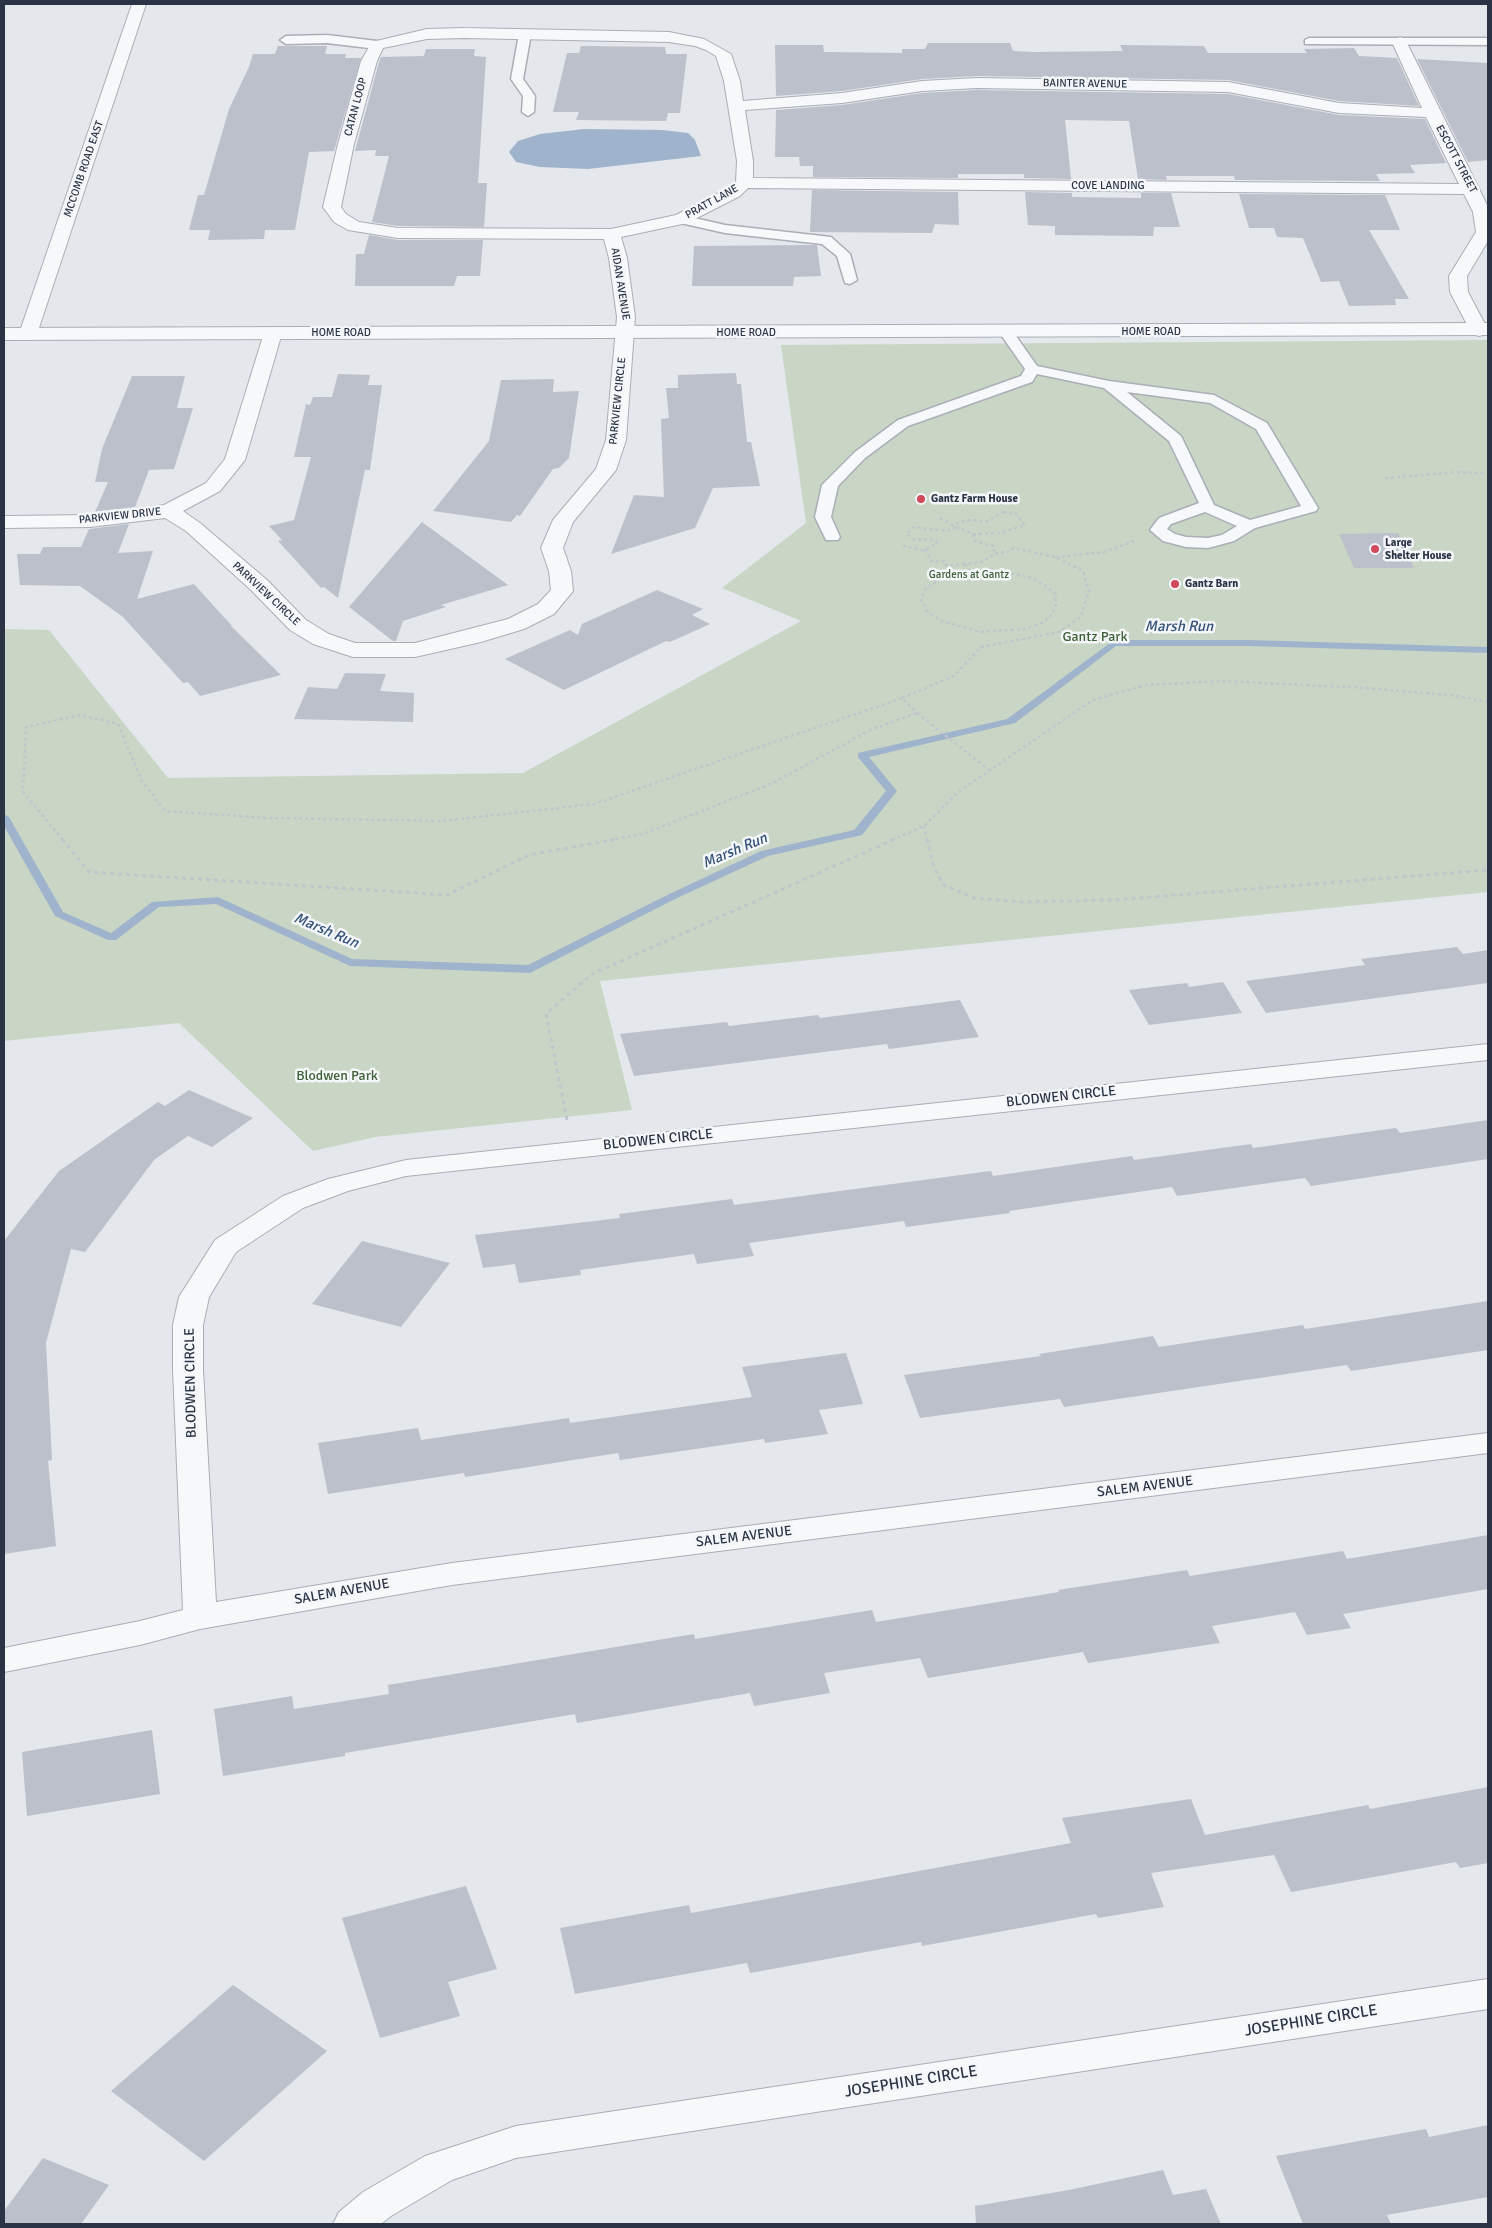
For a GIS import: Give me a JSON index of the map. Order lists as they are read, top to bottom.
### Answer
{
  "streets": {
    "street": [
      "BAINTER AVENUE",
      "CATAN LOOP",
      "ESCOTT STREET",
      "MCCOMB ROAD EAST",
      "COVE LANDING",
      "PRATT LANE",
      "AIDAN AVENUE",
      "HOME ROAD",
      "PARKVIEW CIRCLE",
      "PARKVIEW DRIVE",
      "BLODWEN CIRCLE",
      "SALEM AVENUE",
      "JOSEPHINE CIRCLE"
    ]
  },
  "crossings": [
    ["BAINTER AVENUE", "ESCOTT STREET"],
    ["BAINTER AVENUE", "PRATT LANE"],
    ["CATAN LOOP", "PRATT LANE"],
    ["CATAN LOOP", "AIDAN AVENUE"],
    ["ESCOTT STREET", "COVE LANDING"],
    ["ESCOTT STREET", "HOME ROAD"],
    ["MCCOMB ROAD EAST", "HOME ROAD"],
    ["COVE LANDING", "PRATT LANE"],
    ["PRATT LANE", "AIDAN AVENUE"],
    ["AIDAN AVENUE", "HOME ROAD"],
    ["AIDAN AVENUE", "PARKVIEW CIRCLE"],
    ["HOME ROAD", "PARKVIEW CIRCLE"],
    ["HOME ROAD", "PARKVIEW DRIVE"],
    ["PARKVIEW CIRCLE", "PARKVIEW DRIVE"],
    ["BLODWEN CIRCLE", "SALEM AVENUE"]
  ],
  "water": ["Marsh Run"],
  "parks": ["Gardens at Gantz", "Gantz Park", "Blodwen Park"],
  "places": ["Gantz Farm House", "Large Shelter House", "Gantz Barn"]
}
